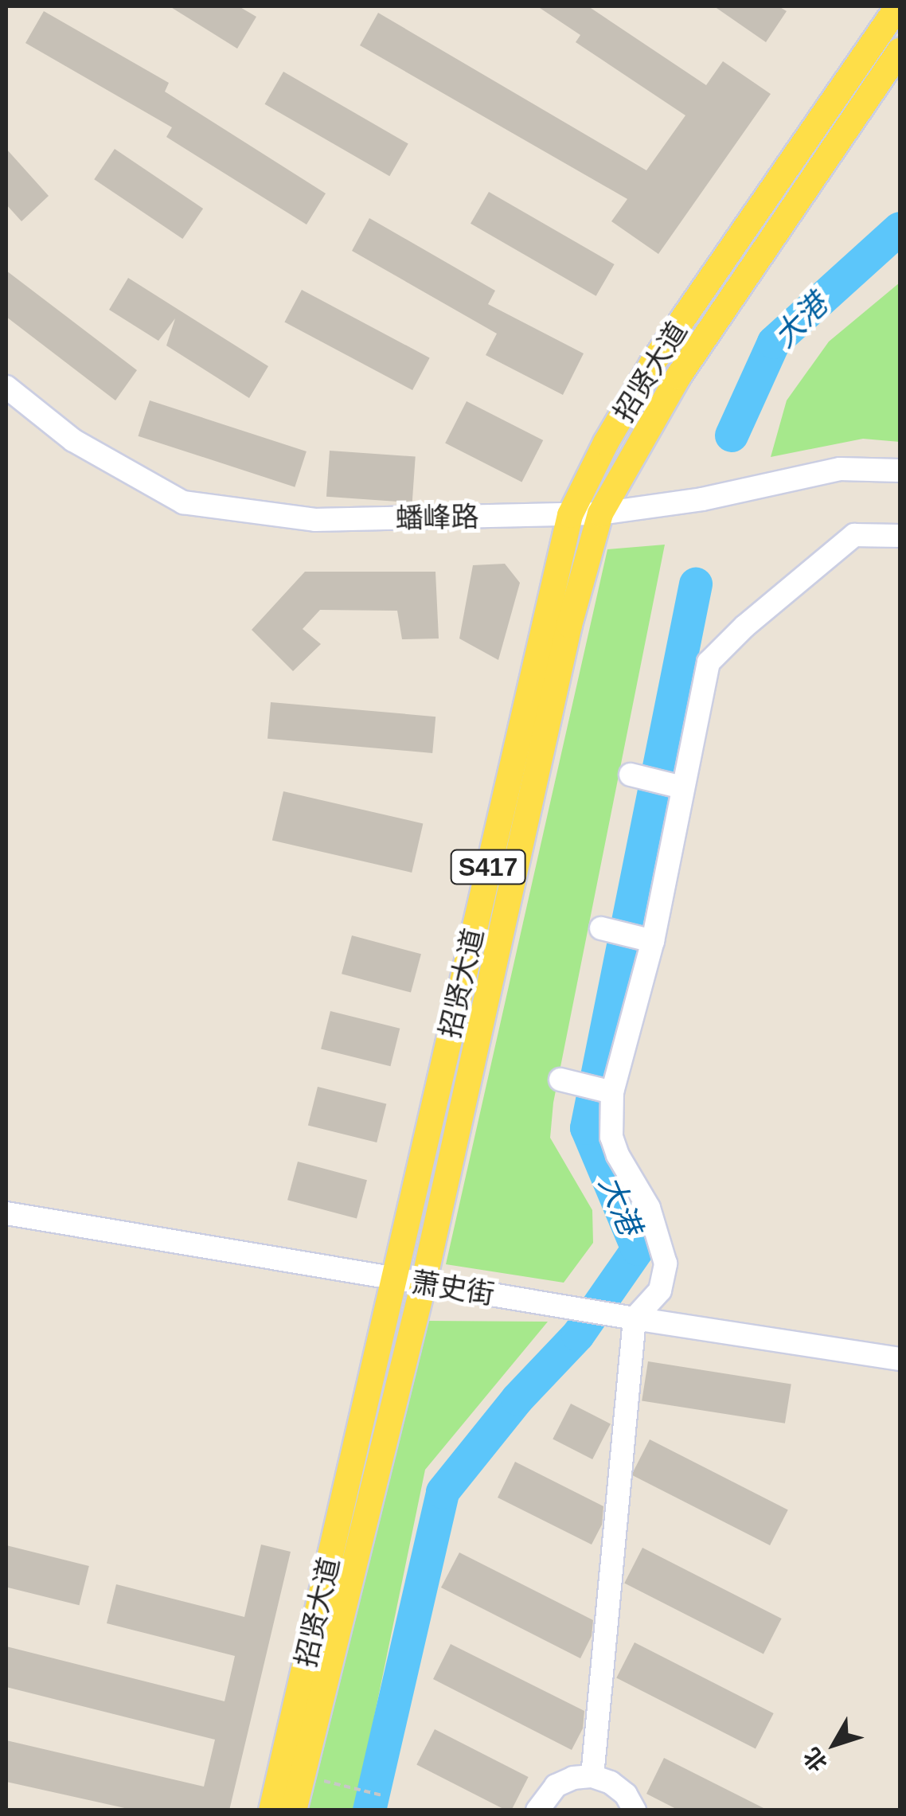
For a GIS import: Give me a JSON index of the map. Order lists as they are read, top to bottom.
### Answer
{
  "streets": {
    "main road": ["招贤大道", "S417"],
    "street": ["蟠峰路", "萧史街"]
  },
  "crossings": [
    ["招贤大道", "蟠峰路"],
    ["招贤大道", "萧史街"]
  ],
  "water": ["大港"],
  "north": "bottom left"
}
